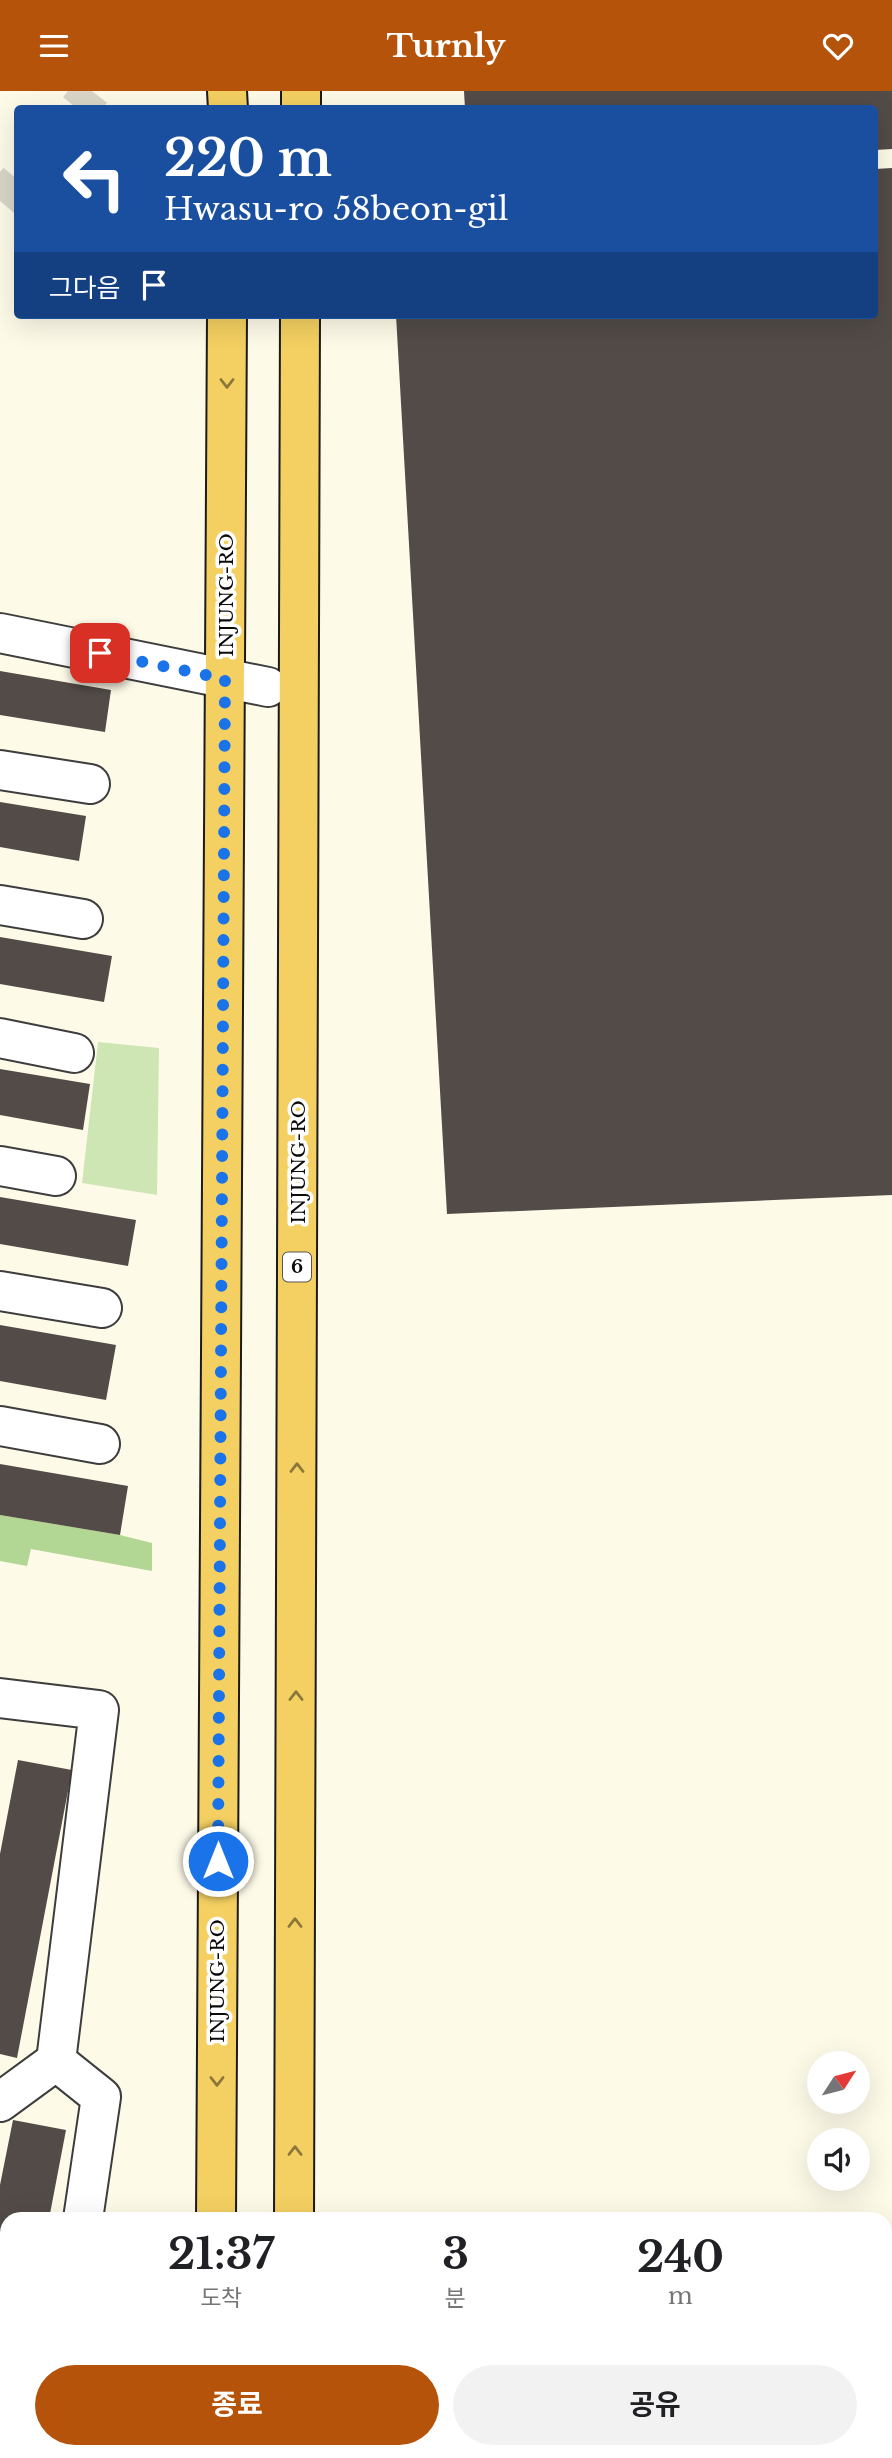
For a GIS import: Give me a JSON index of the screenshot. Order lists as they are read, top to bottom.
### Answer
{
  "streets": {
    "main road": ["INJUNG-RO", "6"]
  },
  "north": "top right",
  "page": {
    "header": "Turnly",
    "turn": ["220 m", "Hwasu-ro 58beon-gil"],
    "then": "그다음",
    "eta": [
      "21:37",
      "도착",
      "3",
      "분",
      "240",
      "m"
    ],
    "buttons": ["종료", "공유"]
  }
}
